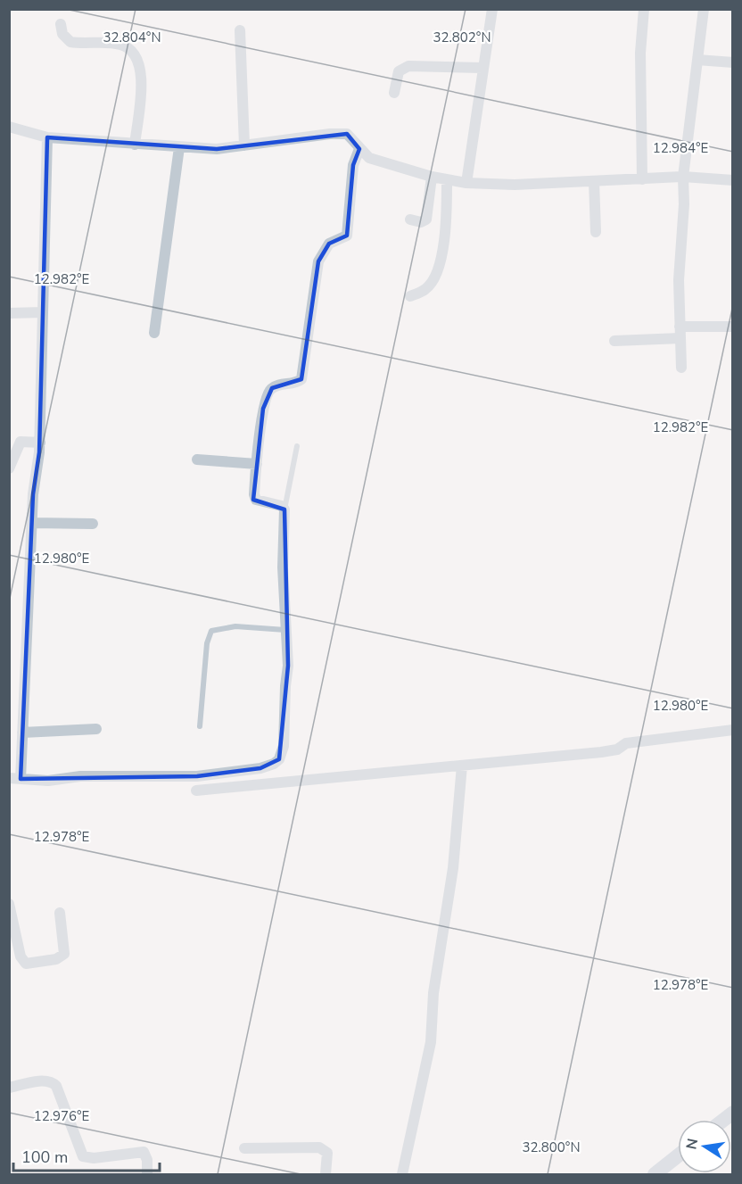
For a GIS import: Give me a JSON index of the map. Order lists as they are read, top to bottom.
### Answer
{
  "scale_bar": "100 m",
  "north": "left",
  "coordinates": [
    "32.804°N",
    "32.802°N",
    "12.984°E",
    "12.982°E",
    "12.980°E",
    "12.978°E",
    "12.976°E",
    "32.800°N"
  ]
}
